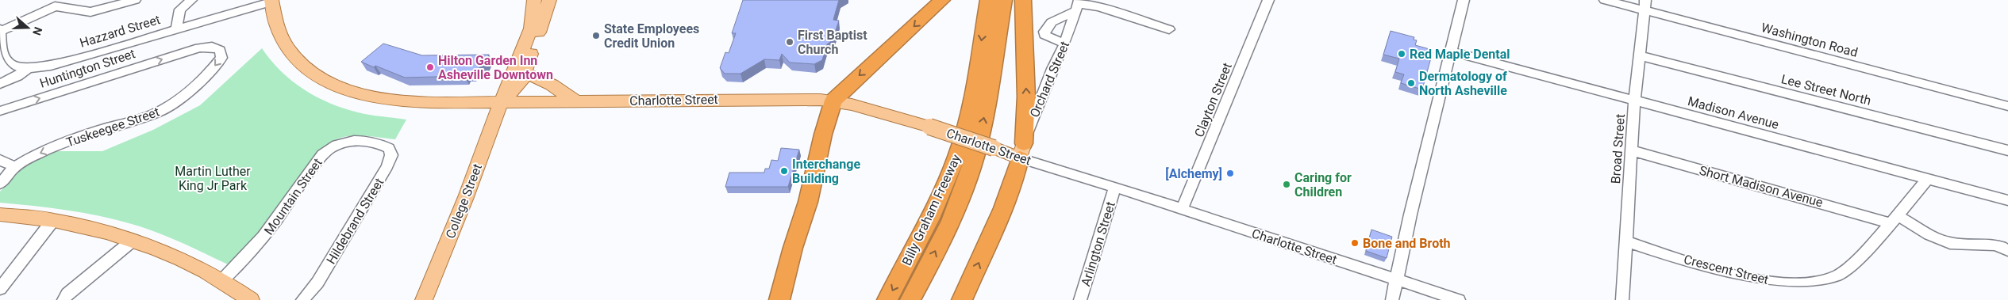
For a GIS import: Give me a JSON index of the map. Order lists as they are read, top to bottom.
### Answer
{
  "streets": {
    "highway": ["Billy Graham Freeway"],
    "main road": ["Charlotte Street", "College Street"],
    "street": [
      "Hazzard Street",
      "Washington Road",
      "Huntington Street",
      "Orchard Street",
      "Lee Street North",
      "Clayton Street",
      "Madison Avenue",
      "Tuskeegee Street",
      "Broad Street",
      "Short Madison Avenue",
      "Mountain Street",
      "Hildebrand Street",
      "Arlington Street",
      "Crescent Street"
    ]
  },
  "crossings": [
    ["Hazzard Street", "Charlotte Street"],
    ["Washington Road", "Broad Street"],
    ["Huntington Street", "Tuskeegee Street"],
    ["Orchard Street", "Charlotte Street"],
    ["Lee Street North", "Broad Street"],
    ["Charlotte Street", "Clayton Street"],
    ["Charlotte Street", "College Street"],
    ["Charlotte Street", "Arlington Street"],
    ["Madison Avenue", "Broad Street"],
    ["Madison Avenue", "Crescent Street"],
    ["Broad Street", "Short Madison Avenue"],
    ["Broad Street", "Crescent Street"],
    ["Short Madison Avenue", "Crescent Street"],
    ["Mountain Street", "Hildebrand Street"]
  ],
  "parks": ["Martin Luther King Jr Park"],
  "places": [
    "State Employees Credit Union",
    "First Baptist Church",
    "Red Maple Dental",
    "Hilton Garden Inn Asheville Downtown",
    "Dermatology of North Asheville",
    "Interchange Building",
    "[Alchemy]",
    "Caring for Children",
    "Bone and Broth"
  ],
  "north": "right"
}
